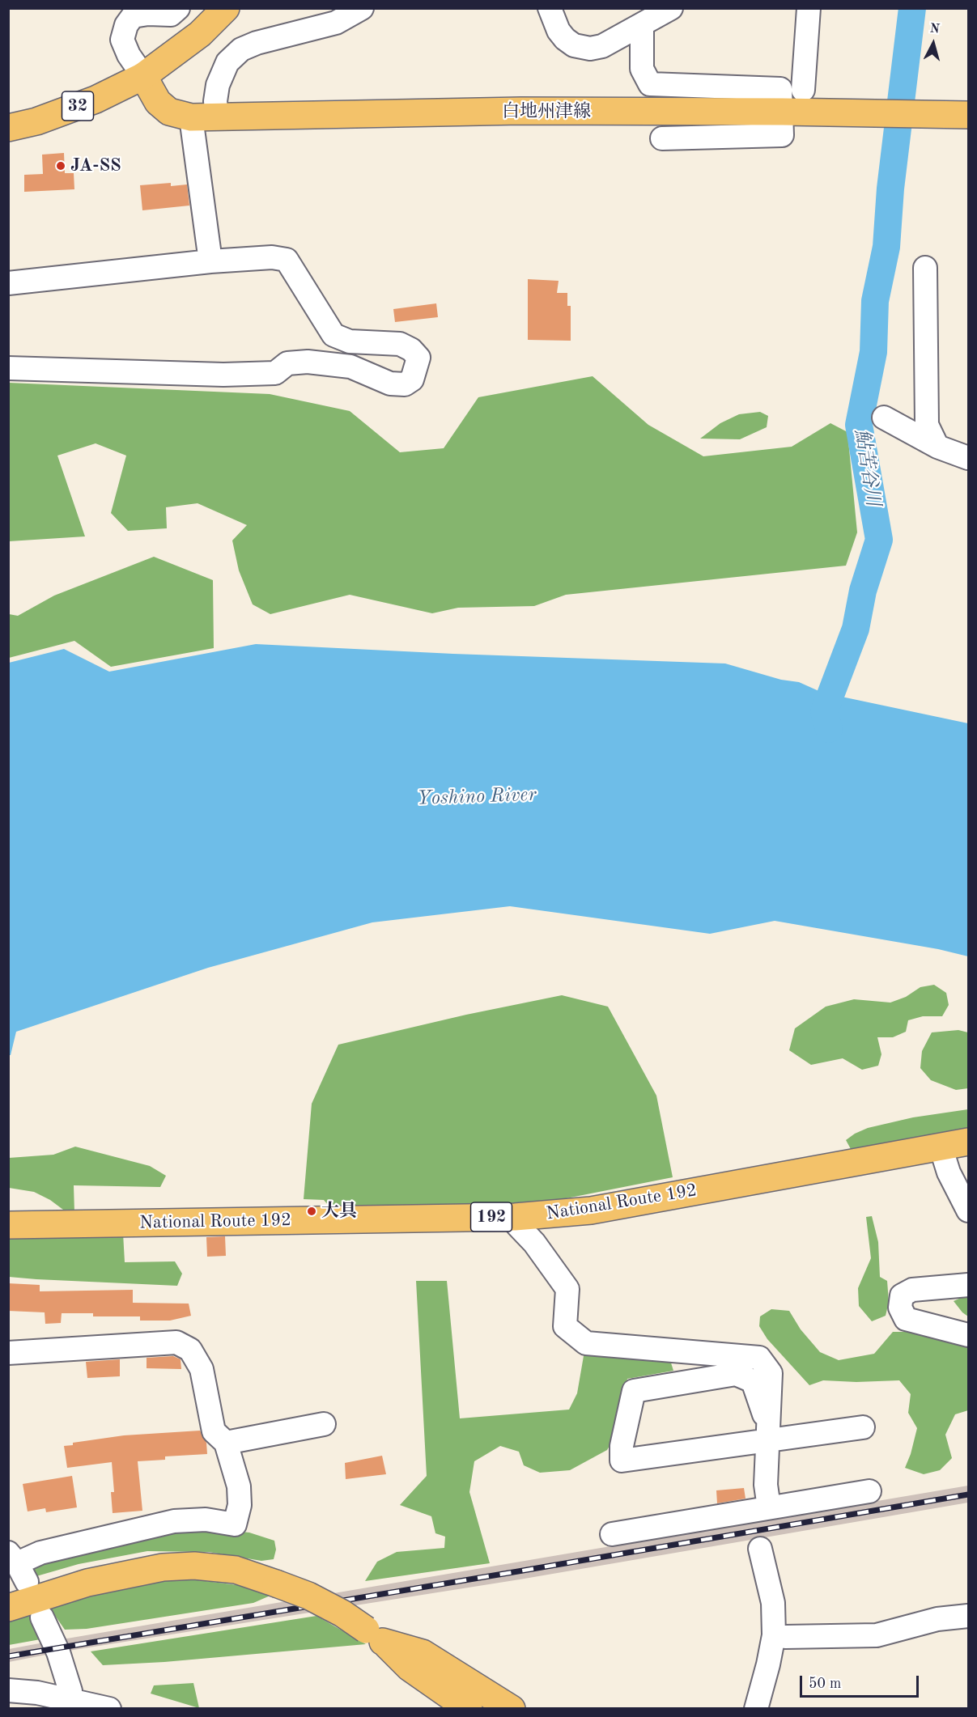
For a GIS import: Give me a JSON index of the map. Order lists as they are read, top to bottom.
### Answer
{
  "streets": {
    "main road": [
      "32",
      "白地州津線",
      "National Route 192",
      "192"
    ]
  },
  "crossings": [
    ["32", "白地州津線"]
  ],
  "water": ["鮎苦谷川", "Yoshino River"],
  "places": ["JA-SS", "大具"],
  "scale_bar": "50 m",
  "north": "top"
}
